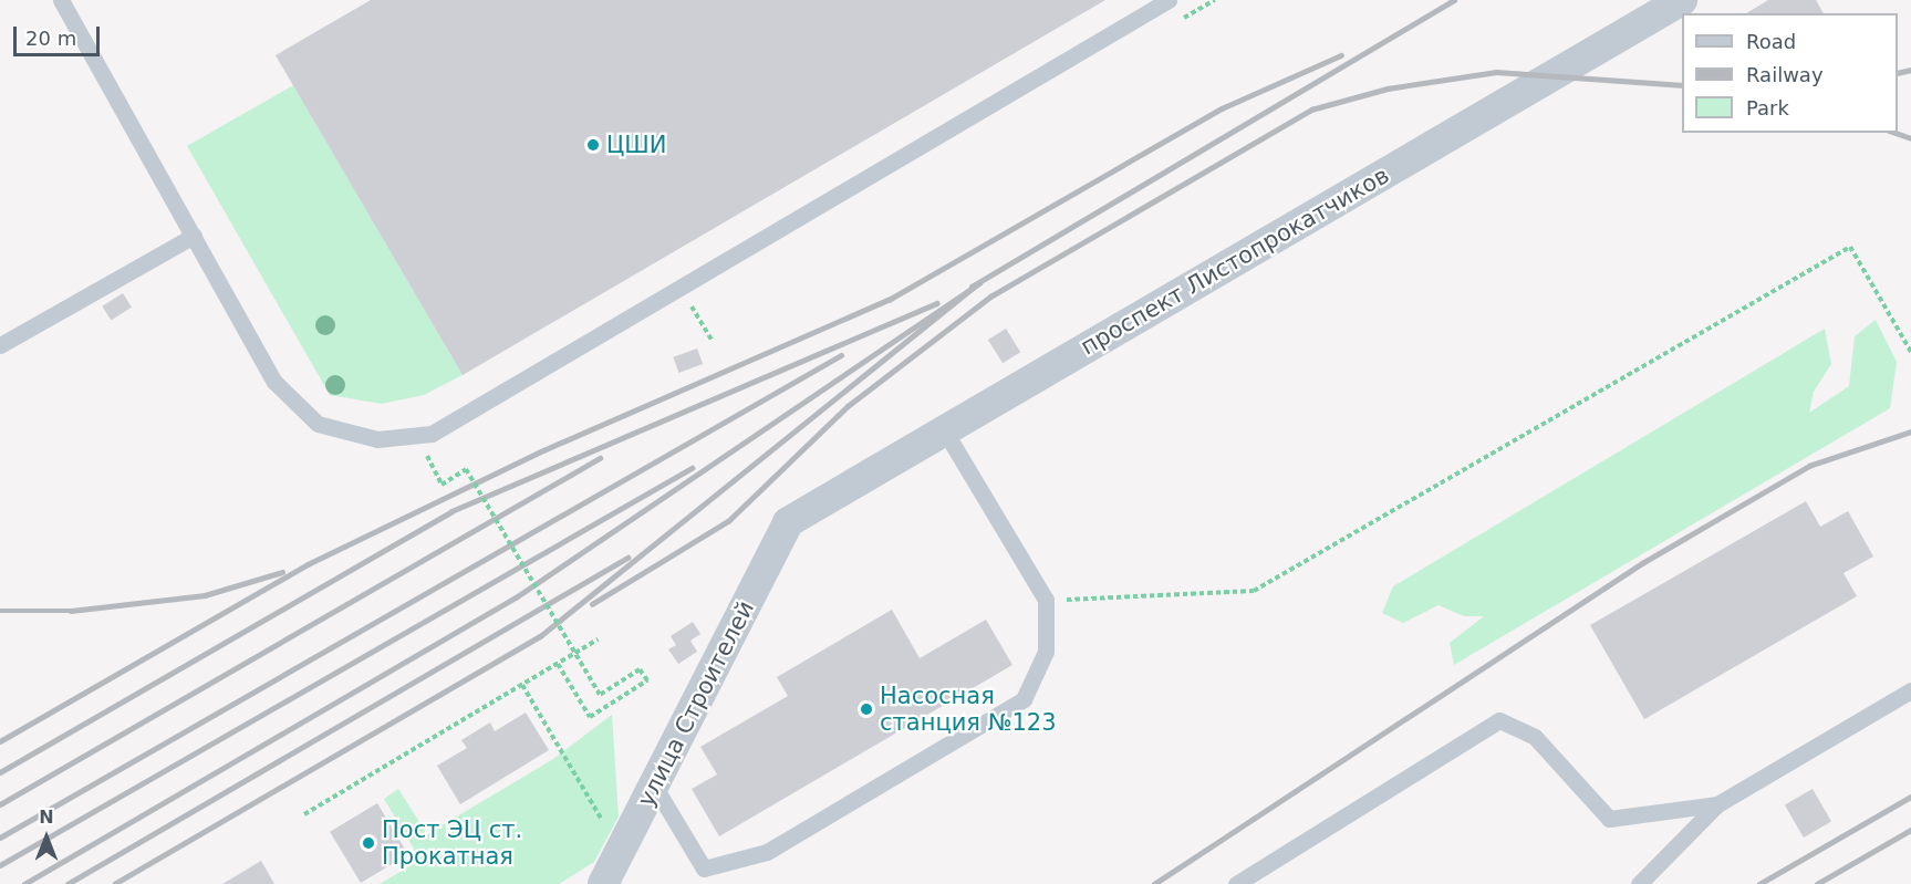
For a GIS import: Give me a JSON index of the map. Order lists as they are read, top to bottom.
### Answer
{
  "streets": {
    "street": ["проспект Листопрокатчиков", "улица Строителей"]
  },
  "crossings": [
    ["проспект Листопрокатчиков", "улица Строителей"]
  ],
  "places": ["ЦШИ", "Насосная станция №123", "Пост ЭЦ ст. Прокатная"],
  "legend": ["Road", "Railway", "Park"],
  "scale_bar": "20 m",
  "north": "top"
}
